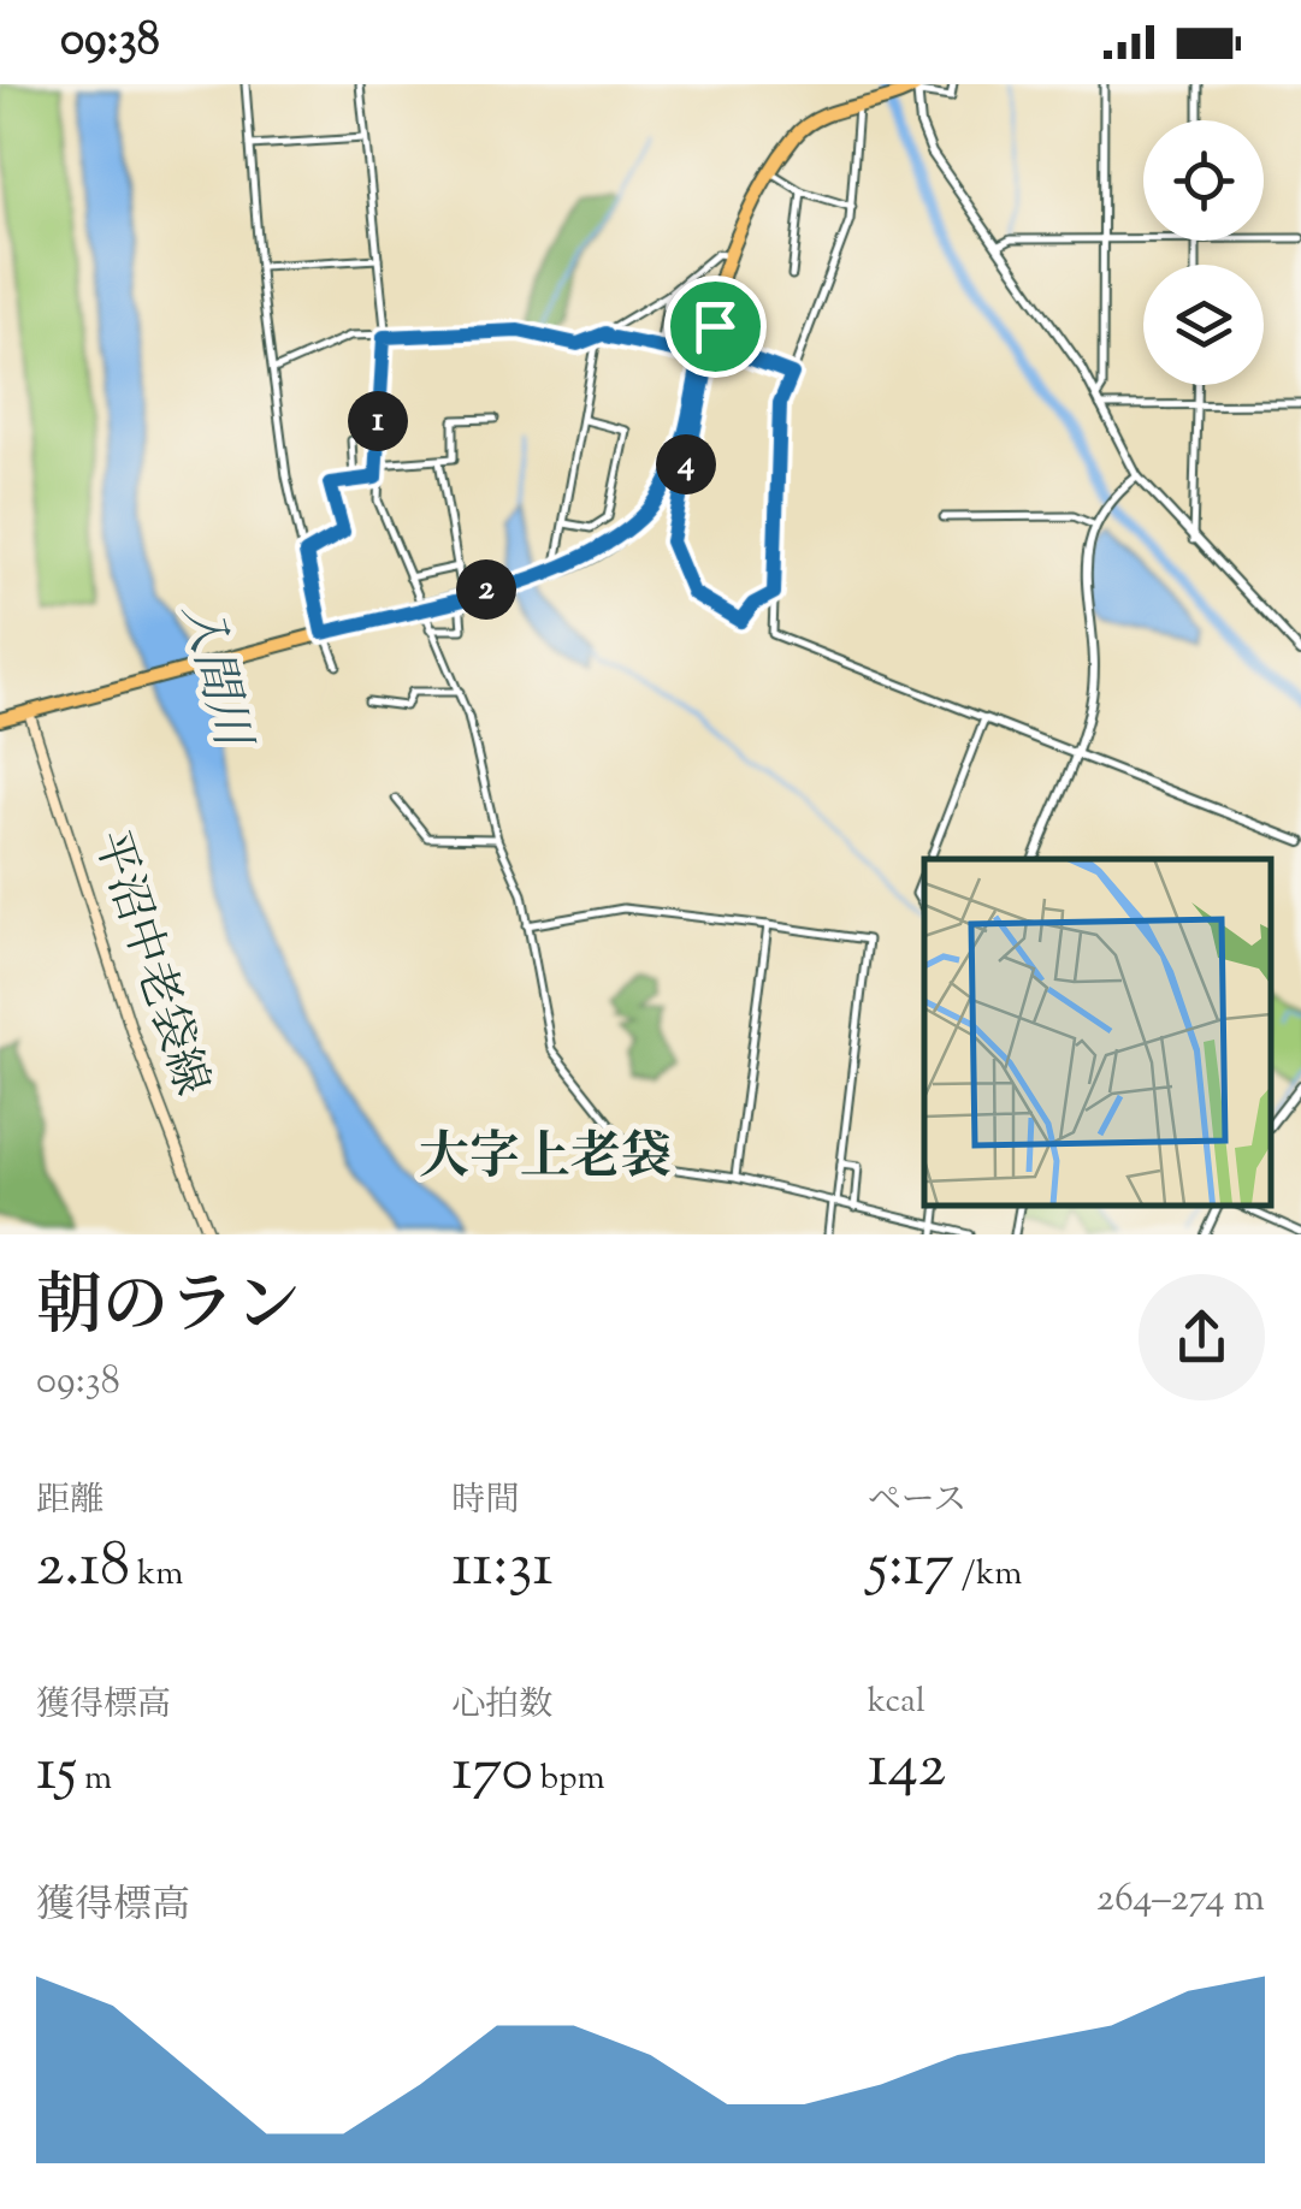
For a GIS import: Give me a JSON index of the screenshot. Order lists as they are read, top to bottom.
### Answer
{
  "streets": {
    "main road": ["平沼中老袋線"]
  },
  "districts": ["大字上老袋"],
  "water": ["入間川"],
  "page": {
    "status": "09:38",
    "pins": ["1", "4", "2"],
    "heading": ["朝のラン", "09:38"],
    "stats": [
      ["距離", "2.18 km"],
      ["時間", "11:31"],
      ["ペース", "5:17 /km"],
      ["獲得標高", "15 m"],
      ["心拍数", "170 bpm"],
      ["kcal", "142"]
    ],
    "chart": ["獲得標高", "264–274 m"]
  }
}
